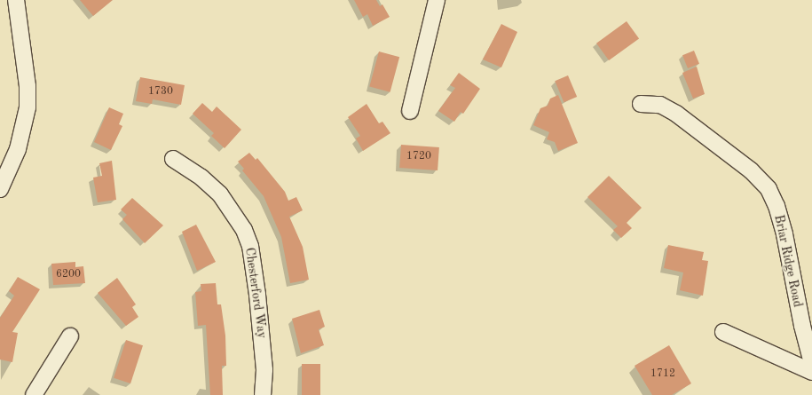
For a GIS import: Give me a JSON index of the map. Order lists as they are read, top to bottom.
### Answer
{
  "streets": {
    "street": ["Briar Ridge Road", "Chesterford Way"]
  },
  "house_numbers": [
    "1730",
    "1720",
    "6200",
    "1712"
  ]
}
